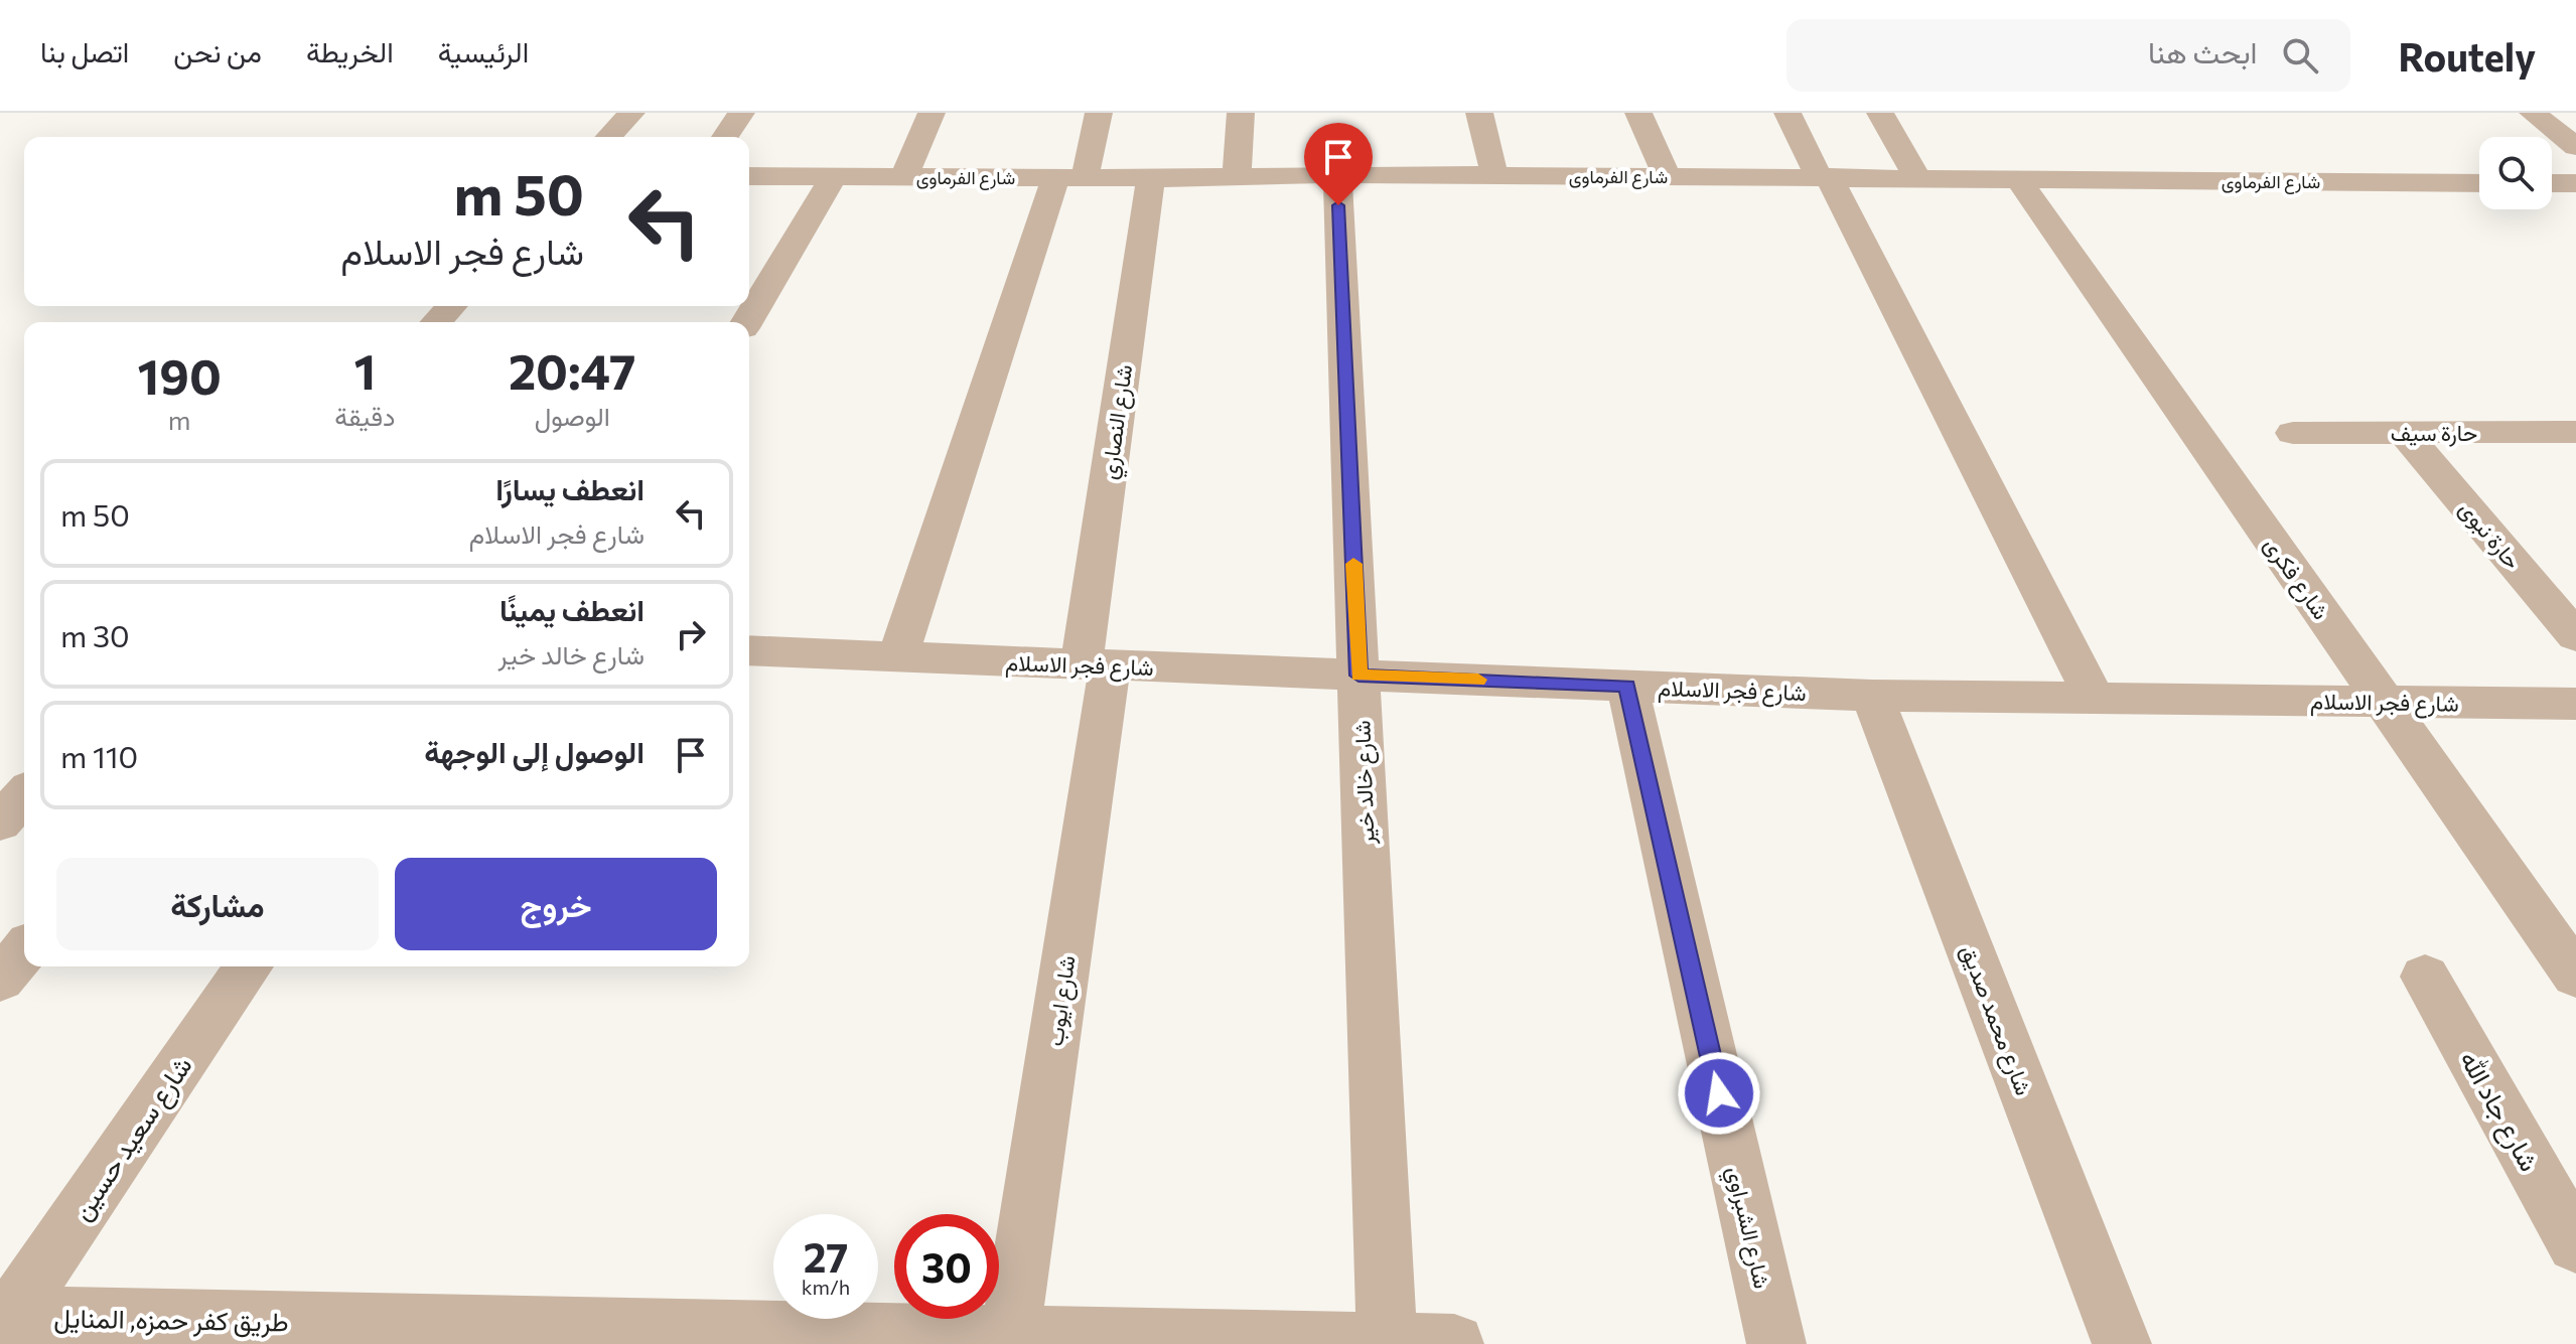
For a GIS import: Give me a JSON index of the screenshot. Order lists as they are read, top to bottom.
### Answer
{
  "streets": {
    "street": [
      "شارع الفرماوى",
      "شارع النصاري",
      "حارة سيف",
      "حارة نبوى",
      "شارع فكرى",
      "شارع فجر الاسلام",
      "شارع خالد خير",
      "شارع ايوب",
      "شارع محمد صديق",
      "شارع جاد الله",
      "شارع سعيد حسين",
      "شارع الشبراوي",
      "طريق كفر حمزه, المنايل"
    ]
  },
  "crossings": [
    ["شارع الفرماوى", "شارع النصاري"],
    ["شارع الفرماوى", "شارع فكرى"],
    ["شارع الفرماوى", "شارع خالد خير"],
    ["شارع النصاري", "شارع فجر الاسلام"],
    ["شارع النصاري", "شارع ايوب"],
    ["حارة سيف", "حارة نبوى"],
    ["شارع فكرى", "شارع فجر الاسلام"],
    ["شارع فجر الاسلام", "شارع خالد خير"],
    ["شارع فجر الاسلام", "شارع ايوب"],
    ["شارع فجر الاسلام", "شارع محمد صديق"],
    ["شارع فجر الاسلام", "شارع الشبراوي"],
    ["شارع خالد خير", "طريق كفر حمزه, المنايل"],
    ["شارع ايوب", "طريق كفر حمزه, المنايل"],
    ["شارع سعيد حسين", "طريق كفر حمزه, المنايل"]
  ],
  "page": {
    "header": "Routely",
    "search": "ابحث هنا",
    "nav": [
      "الرئيسية",
      "الخريطة",
      "من نحن",
      "اتصل بنا"
    ],
    "turn": ["50 m", "شارع فجر الاسلام"],
    "eta": [
      "20:47",
      "الوصول",
      "1",
      "دقيقة",
      "190",
      "m"
    ],
    "list": [
      {
        "name": "انعطف يسارًا",
        "note": "شارع فجر الاسلام",
        "value": "50 m"
      },
      {
        "name": "انعطف يمينًا",
        "note": "شارع خالد خير",
        "value": "30 m"
      },
      {
        "name": "الوصول إلى الوجهة",
        "value": "110 m"
      }
    ],
    "buttons": ["خروج", "مشاركة"],
    "speed": "27 km/h",
    "limit": "30"
  }
}
